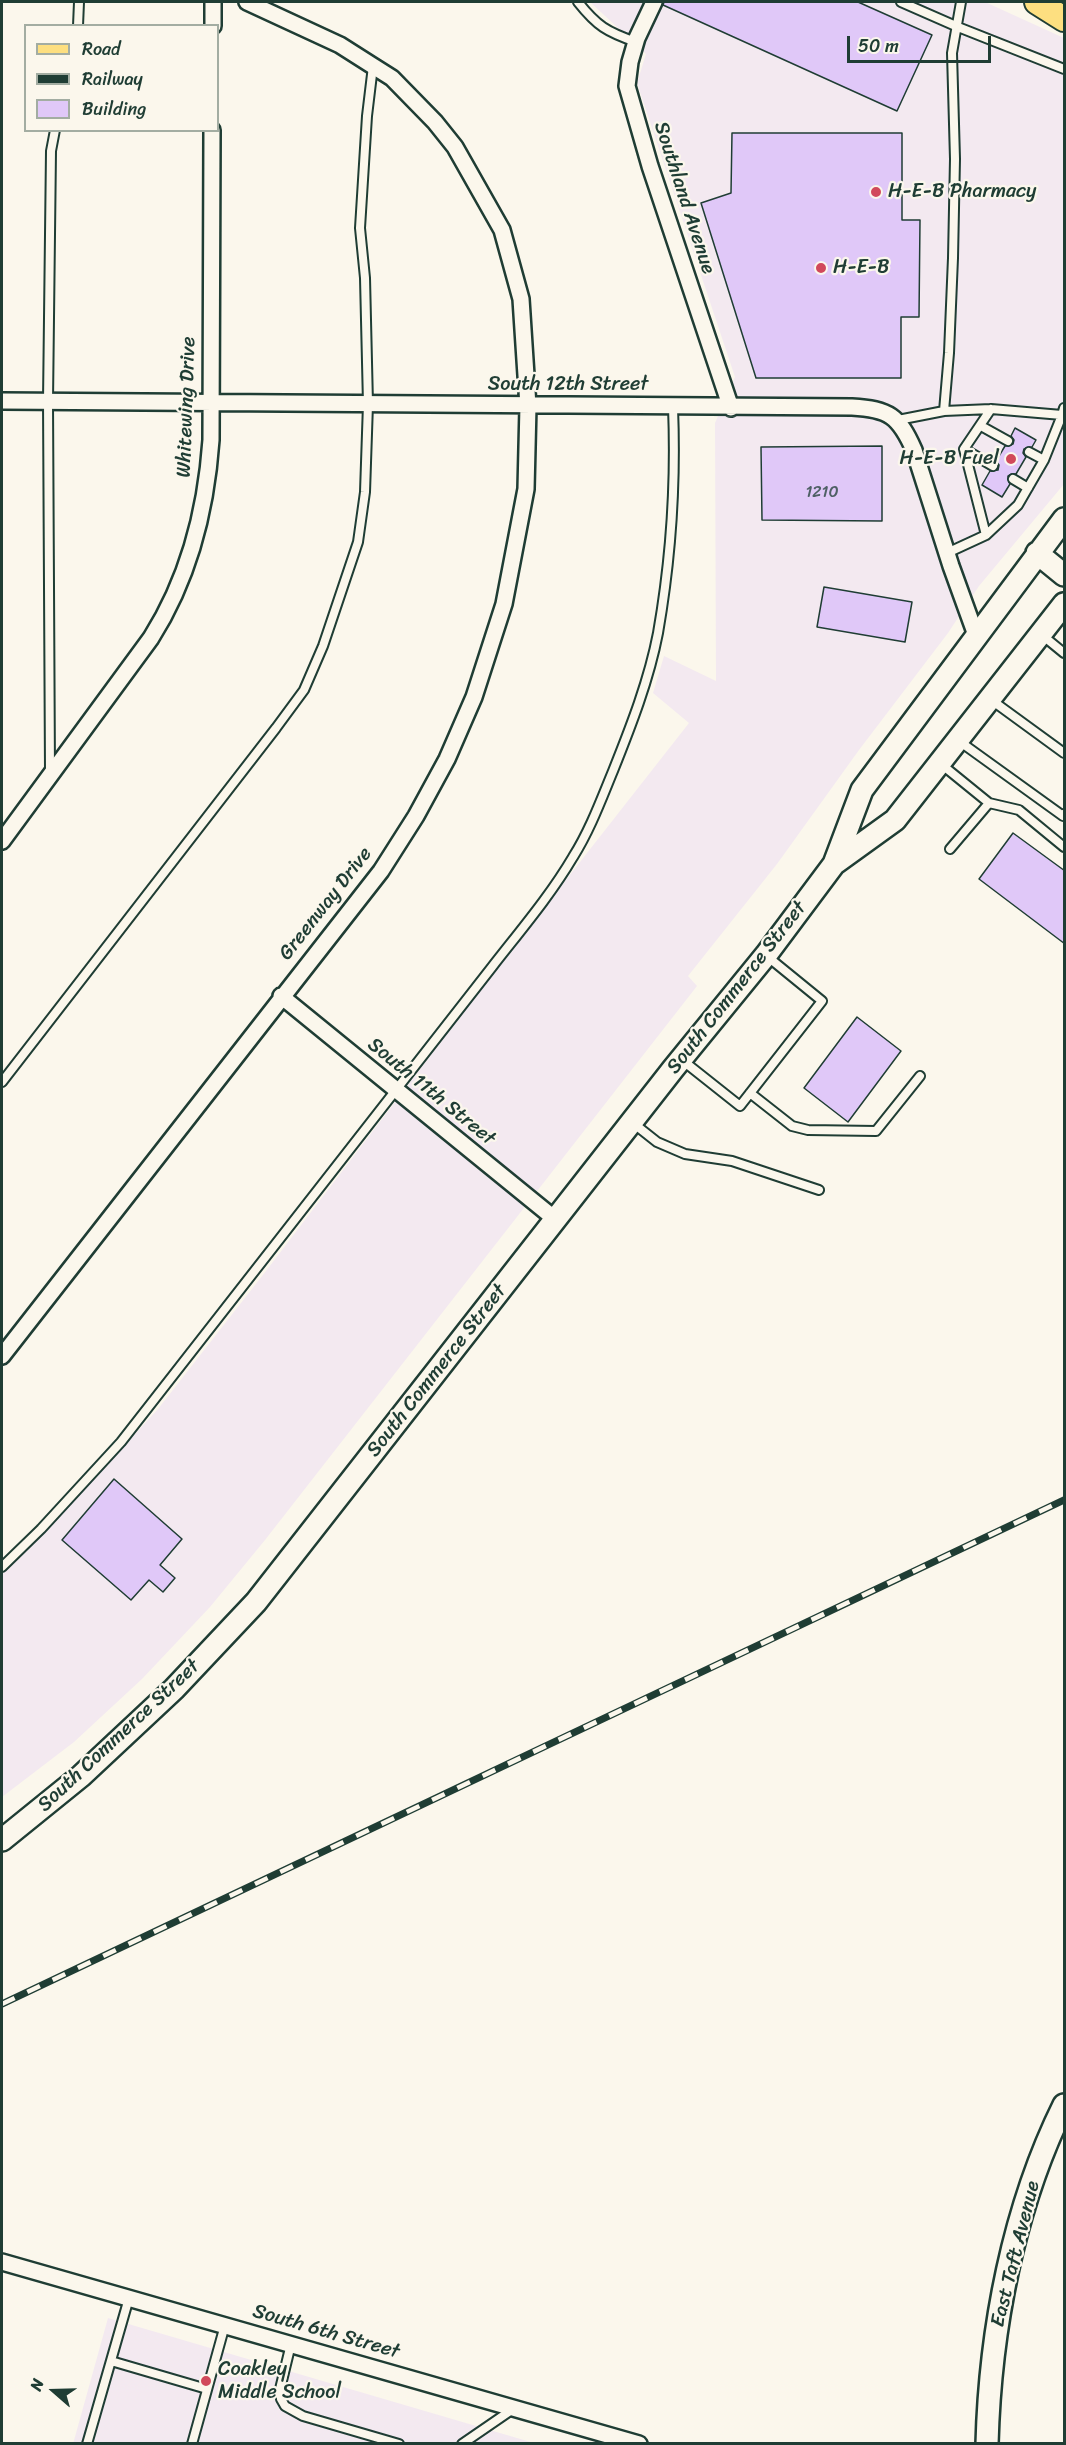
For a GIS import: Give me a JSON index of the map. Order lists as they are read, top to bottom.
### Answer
{
  "streets": {
    "main road": ["South Commerce Street", "East Taft Avenue"],
    "street": [
      "Southland Avenue",
      "South 12th Street",
      "Whitewing Drive",
      "Greenway Drive",
      "South 11th Street",
      "South 6th Street"
    ]
  },
  "crossings": [
    ["Southland Avenue", "South 12th Street"],
    ["South 12th Street", "Whitewing Drive"],
    ["South 12th Street", "Greenway Drive"],
    ["Greenway Drive", "South 11th Street"],
    ["South Commerce Street", "South 11th Street"]
  ],
  "places": [
    "H-E-B Pharmacy",
    "H-E-B",
    "H-E-B Fuel",
    "Coakley Middle School"
  ],
  "house_numbers": ["1210"],
  "legend": ["Road", "Railway", "Building"],
  "scale_bar": "50 m",
  "north": "left"
}
